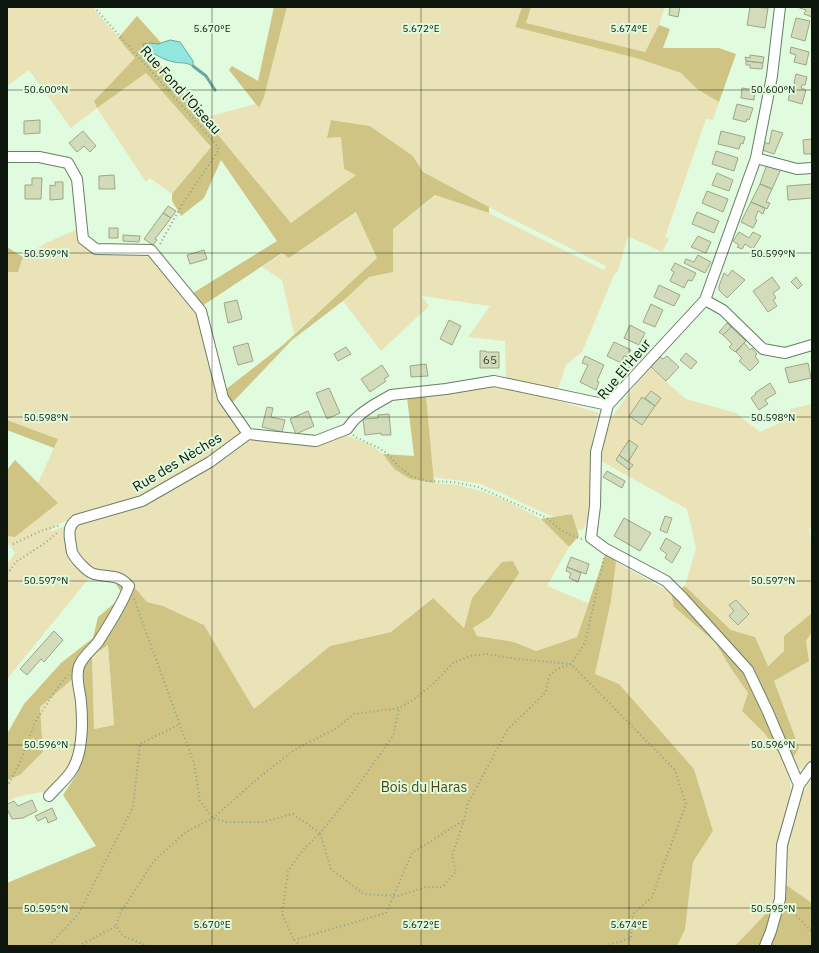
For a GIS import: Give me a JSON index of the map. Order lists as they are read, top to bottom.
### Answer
{
  "streets": {
    "street": ["Rue El'Heur", "Rue des Nèches"],
    "path": ["Rue Fond l'Oiseau"]
  },
  "parks": ["Bois du Haras"],
  "house_numbers": ["65"],
  "coordinates": [
    "5.670°E",
    "5.672°E",
    "5.674°E",
    "50.600°N",
    "50.599°N",
    "50.598°N",
    "50.597°N",
    "50.596°N",
    "50.595°N"
  ]
}
